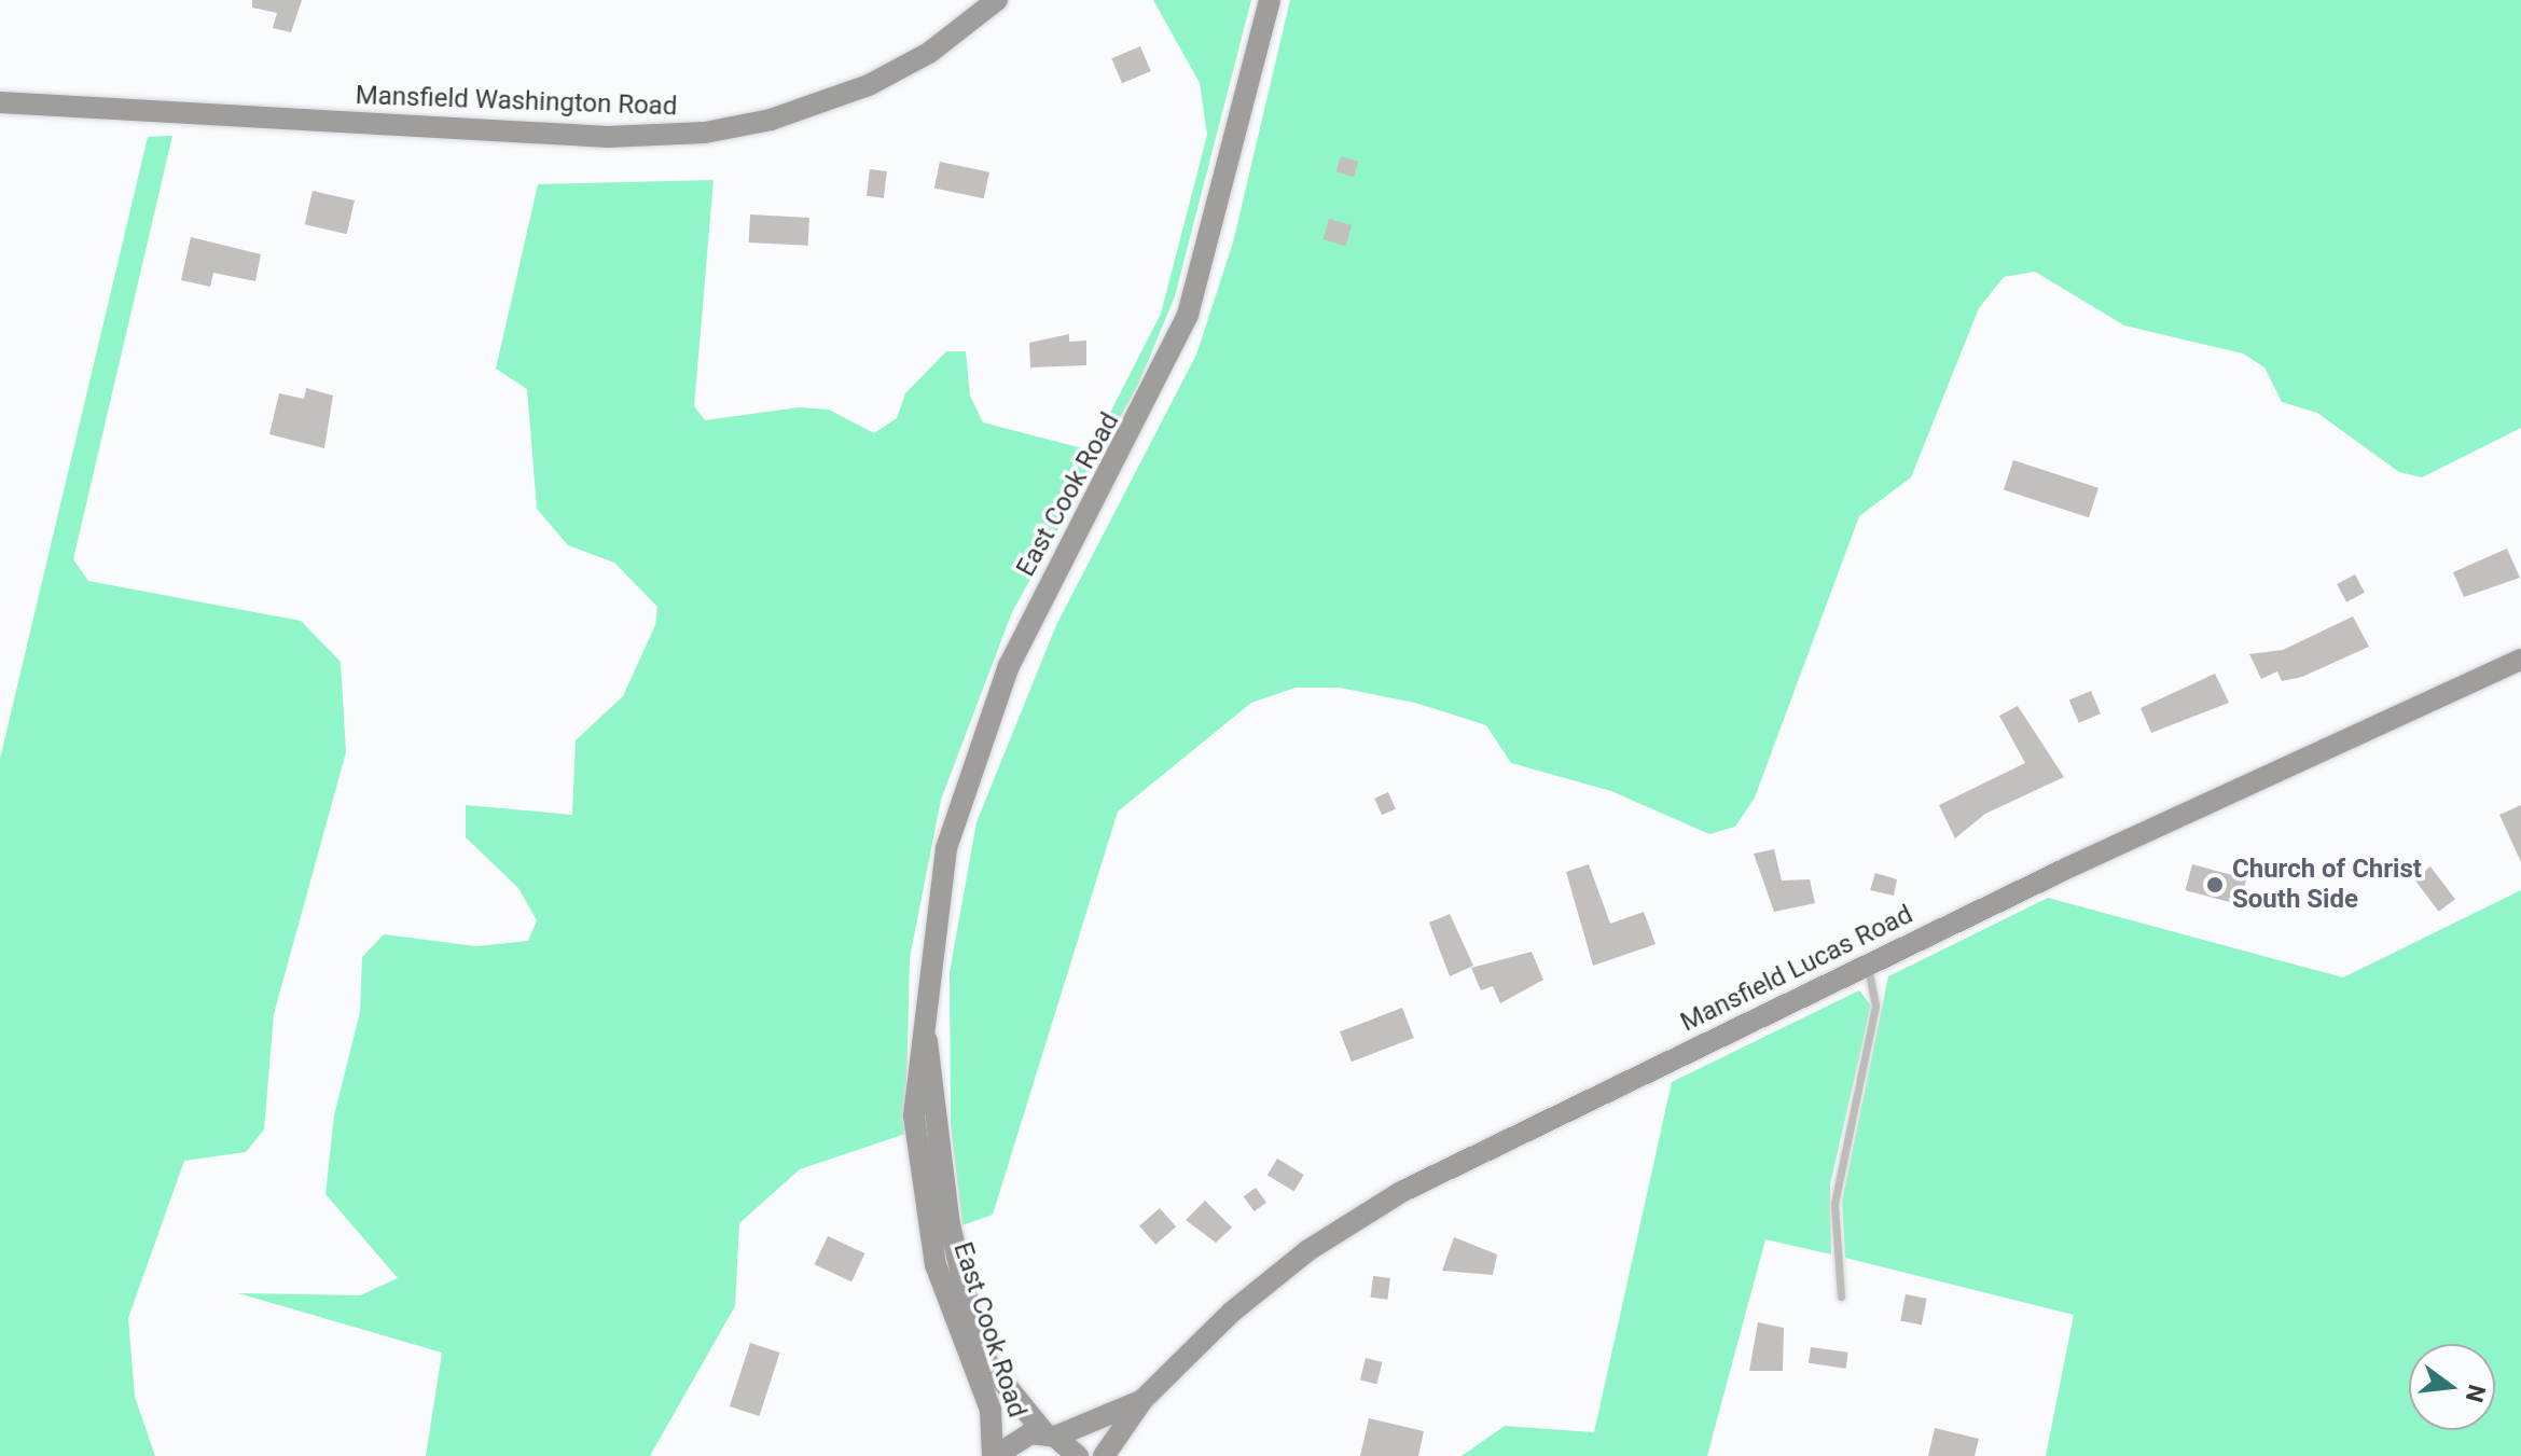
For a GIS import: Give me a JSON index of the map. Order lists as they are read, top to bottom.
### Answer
{
  "streets": {
    "street": ["Mansfield Washington Road", "East Cook Road", "Mansfield Lucas Road"]
  },
  "crossings": [
    ["East Cook Road", "Mansfield Lucas Road"]
  ],
  "places": ["Church of Christ South Side"],
  "north": "right"
}
